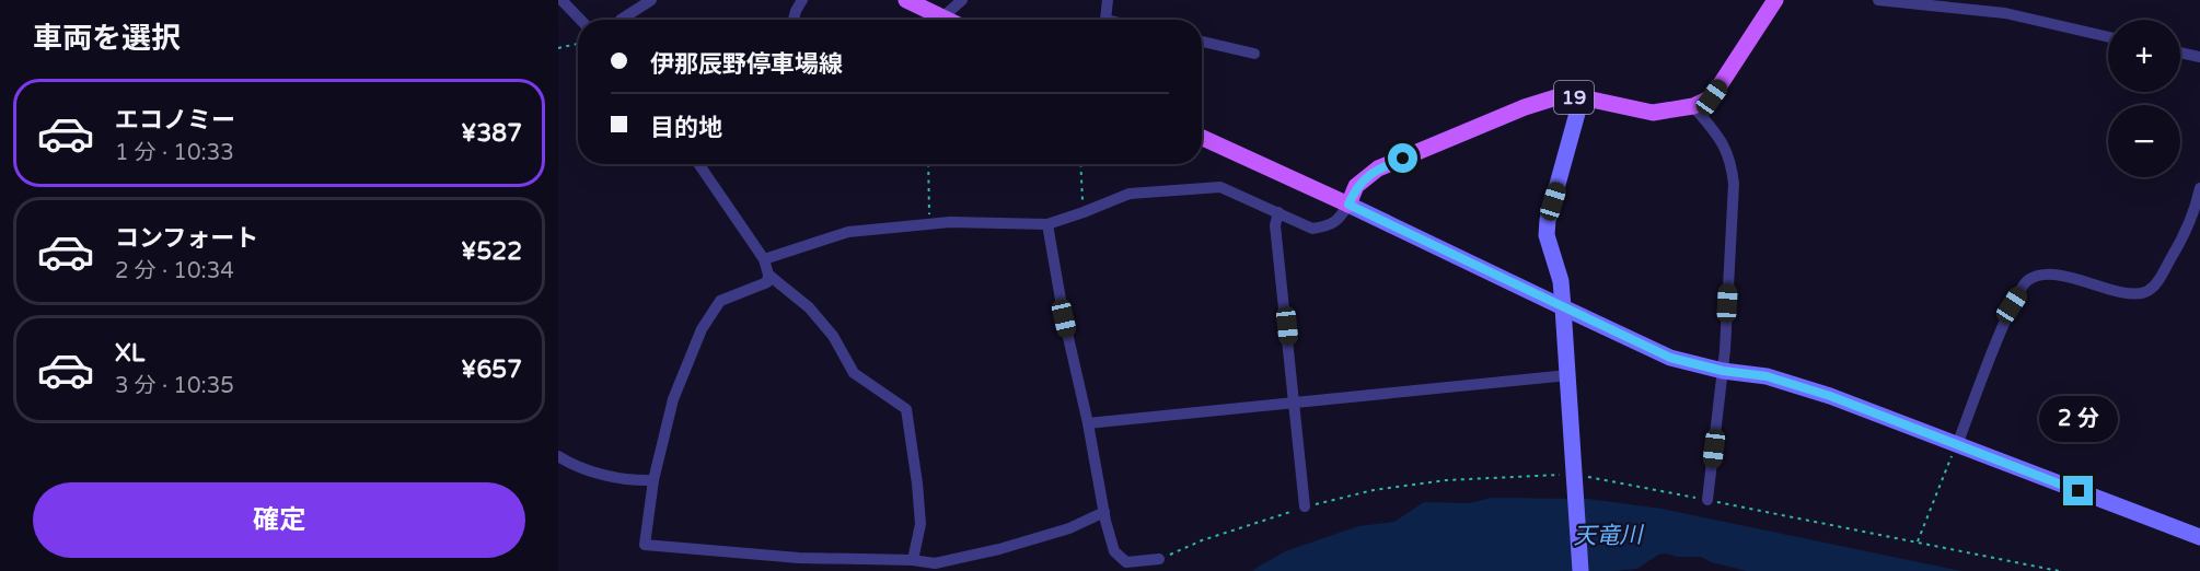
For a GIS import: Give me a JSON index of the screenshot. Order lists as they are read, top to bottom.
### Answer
{
  "streets": {
    "main road": ["19"]
  },
  "water": ["天竜川"],
  "page": {
    "heading": "車両を選択",
    "map_buttons": ["+", "−"],
    "banner": ["伊那辰野停車場線", "目的地"],
    "list": [
      {
        "name": "エコノミー",
        "note": "1 分 · 10:33",
        "value": "¥387"
      },
      {
        "name": "コンフォート",
        "note": "2 分 · 10:34",
        "value": "¥522"
      },
      {
        "name": "XL",
        "note": "3 分 · 10:35",
        "value": "¥657"
      }
    ],
    "bubble": "2 分",
    "buttons": "確定"
  }
}
